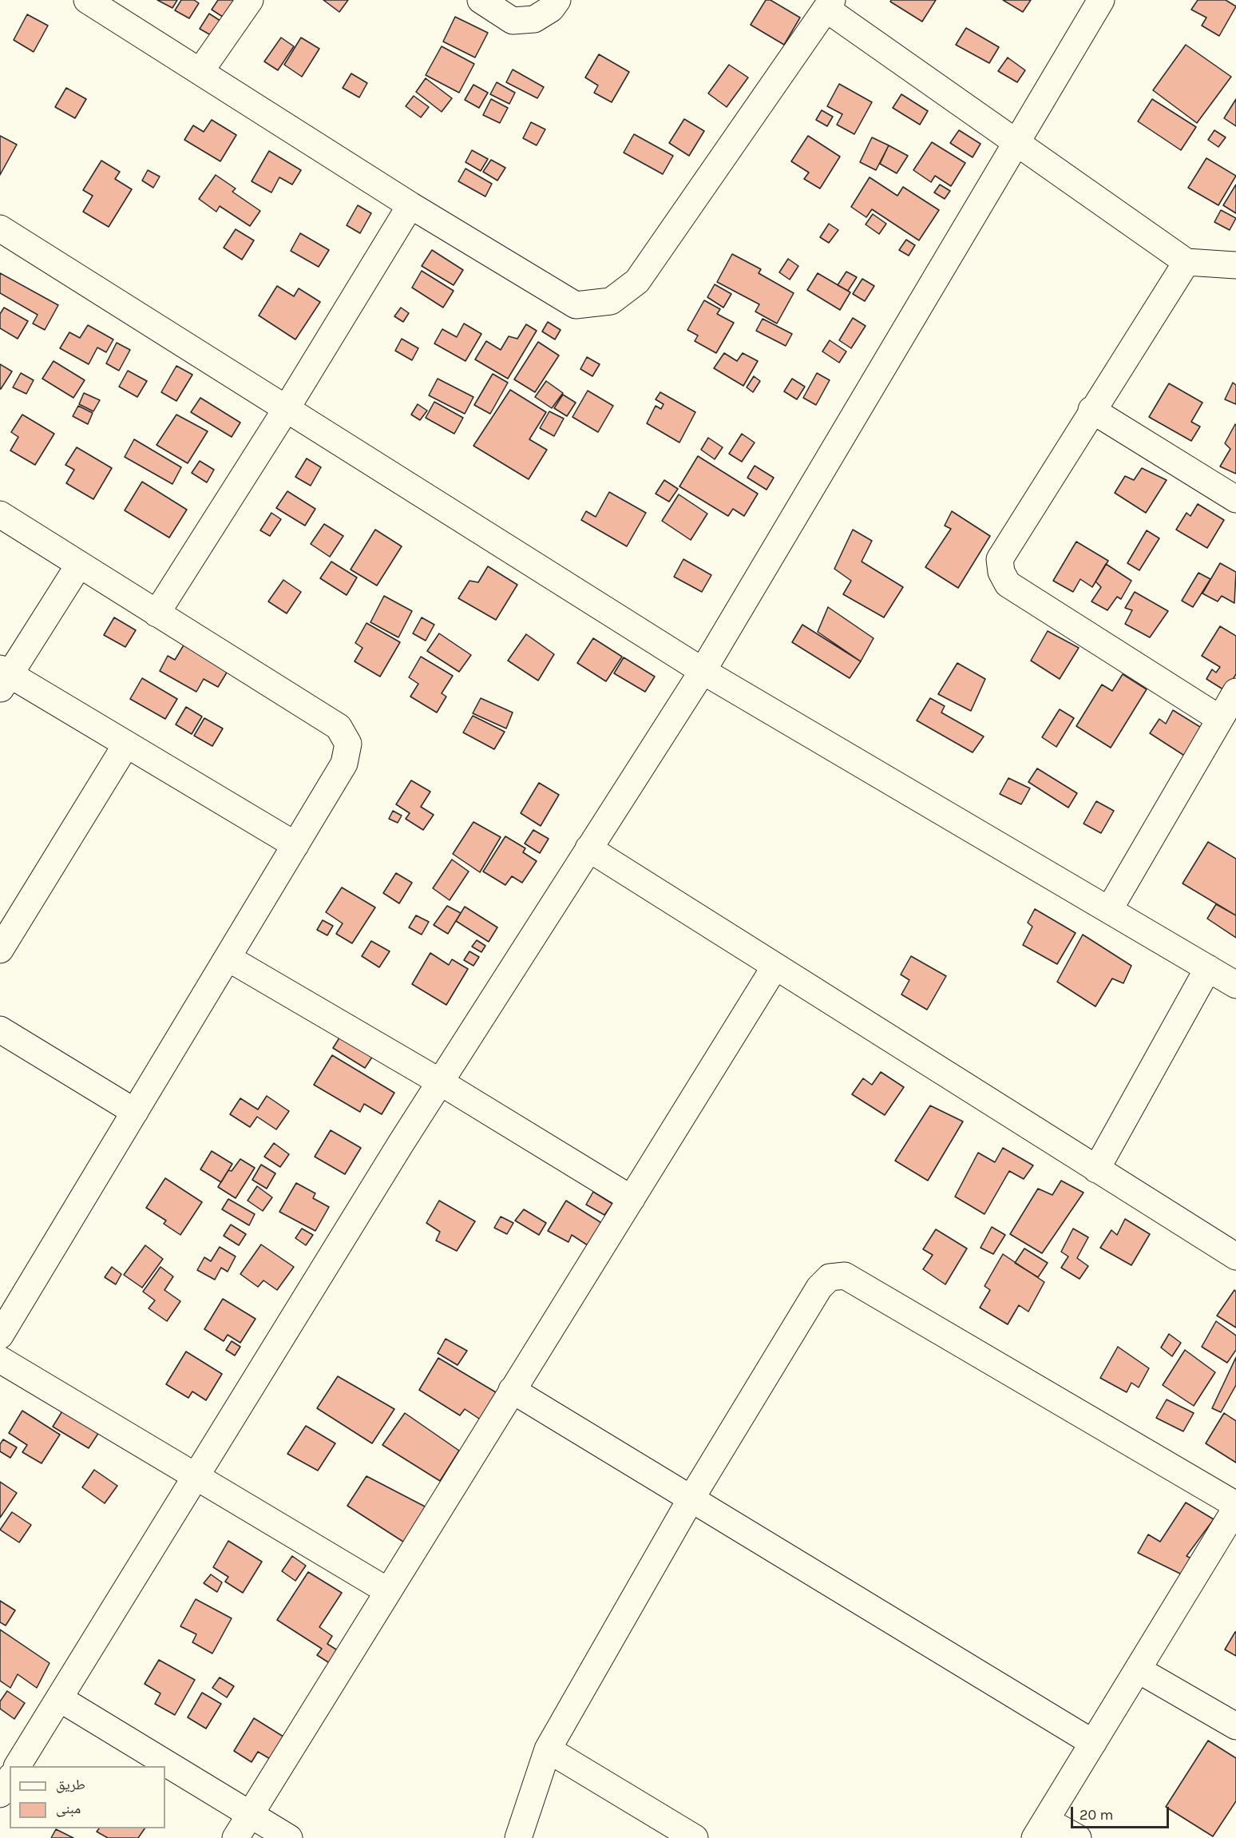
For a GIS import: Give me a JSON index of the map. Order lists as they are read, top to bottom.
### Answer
{
  "legend": ["طريق", "مبنى"],
  "scale_bar": "20 m"
}
